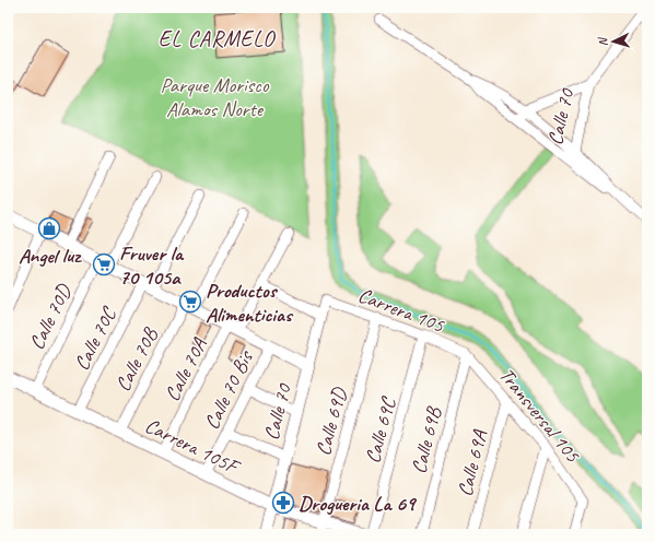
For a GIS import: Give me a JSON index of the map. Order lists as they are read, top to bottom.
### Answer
{
  "streets": {
    "street": [
      "Calle 70",
      "Carrera 105",
      "Calle 70D",
      "Calle 70C",
      "Calle 70B",
      "Calle 70A",
      "Calle 70 Bis",
      "Transversal 105",
      "Calle 69D",
      "Calle 69C",
      "Calle 69B",
      "Carrera 105F",
      "Calle 69A"
    ]
  },
  "crossings": [
    ["Calle 70", "Carrera 105"],
    ["Calle 70", "Carrera 105F"],
    ["Carrera 105", "Transversal 105"],
    ["Carrera 105", "Calle 69D"],
    ["Carrera 105", "Calle 69C"],
    ["Carrera 105", "Calle 69B"],
    ["Calle 70D", "Carrera 105F"],
    ["Calle 70C", "Carrera 105F"],
    ["Calle 70B", "Carrera 105F"],
    ["Calle 70A", "Carrera 105F"],
    ["Calle 70 Bis", "Carrera 105F"],
    ["Transversal 105", "Calle 69B"],
    ["Transversal 105", "Calle 69A"],
    ["Calle 69D", "Carrera 105F"]
  ],
  "districts": ["EL CARMELO"],
  "parks": ["Parque Morisco Alamos Norte"],
  "places": {
    "shop": ["Angel luz"],
    "supermarket": ["Fruver la 70 105a", "Productos Alimenticias"],
    "pharmacy": ["Drogueria La 69"]
  },
  "north": "left"
}
